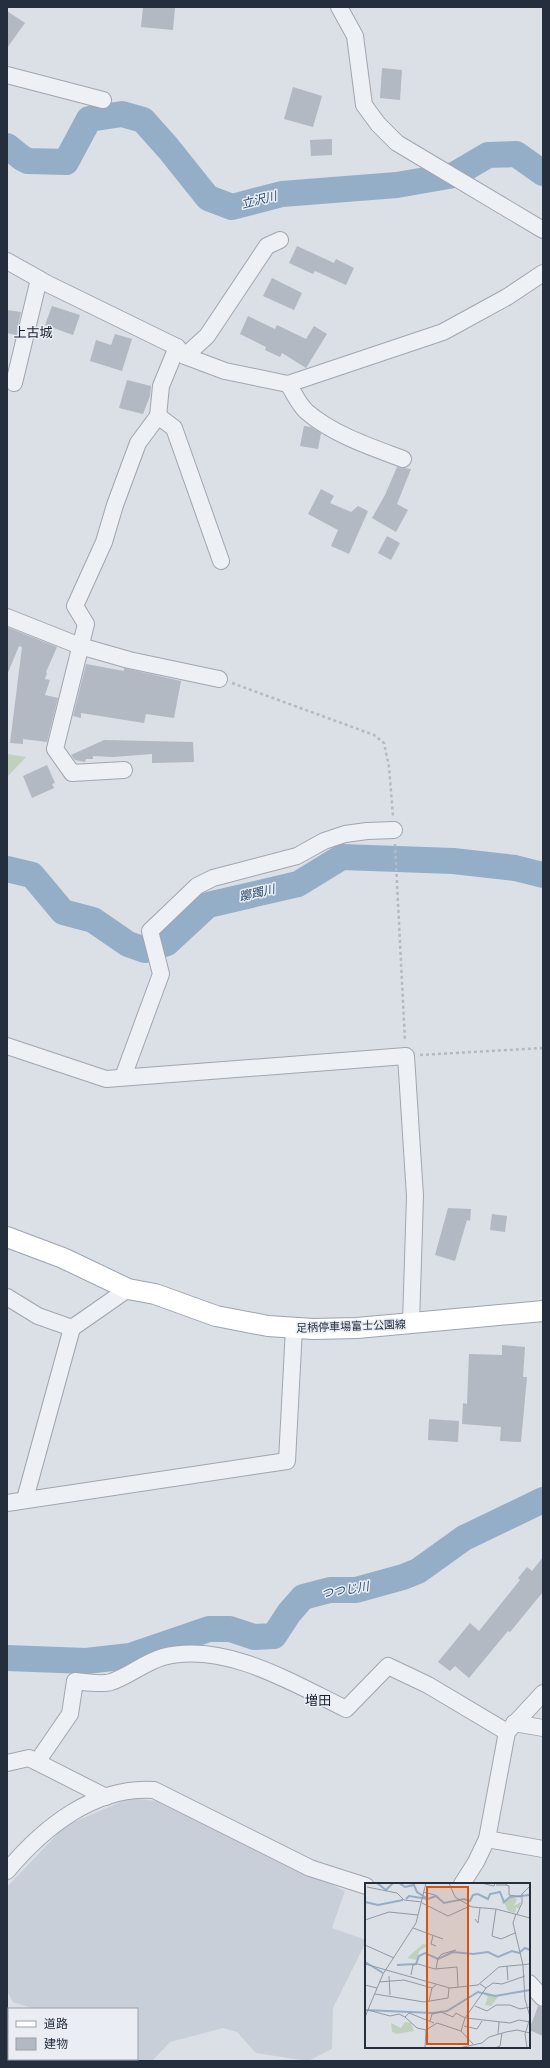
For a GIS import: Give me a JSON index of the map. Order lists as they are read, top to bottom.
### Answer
{
  "streets": {
    "main road": ["足柄停車場富士公園線"]
  },
  "districts": ["上古城", "増田"],
  "water": ["立沢川", "躑躅川", "つつじ川"],
  "legend": ["道路", "建物"]
}
